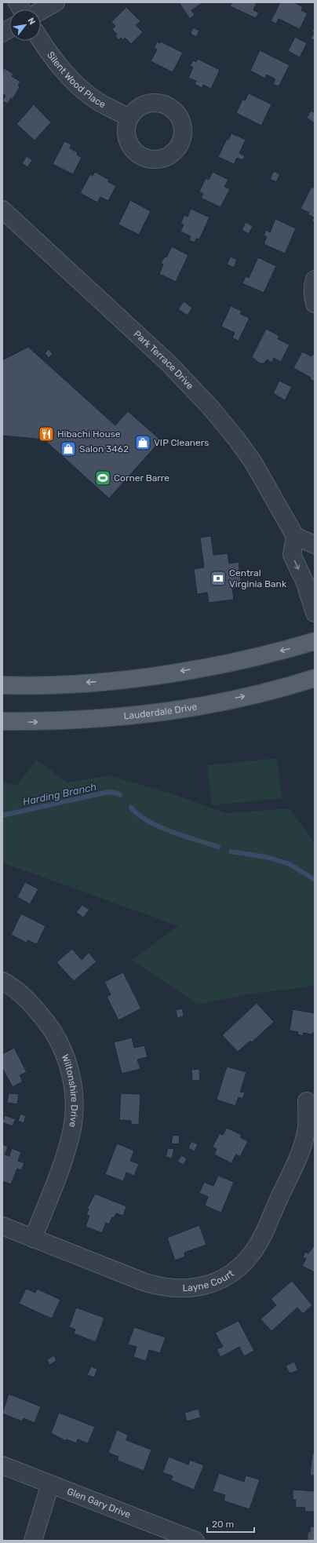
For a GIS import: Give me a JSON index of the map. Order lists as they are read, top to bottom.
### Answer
{
  "streets": {
    "main road": ["Lauderdale Drive"],
    "street": [
      "Silent Wood Place",
      "Park Terrace Drive",
      "Wiltonshire Drive",
      "Layne Court",
      "Glen Gary Drive"
    ]
  },
  "crossings": [
    ["Wiltonshire Drive", "Layne Court"]
  ],
  "water": ["Harding Branch"],
  "places": {
    "restaurant": ["Hibachi House"],
    "shop": ["VIP Cleaners", "Salon 3462"],
    "sports": ["Corner Barre"],
    "bank": ["Central Virginia Bank"]
  },
  "scale_bar": "20 m",
  "north": "top right"
}
